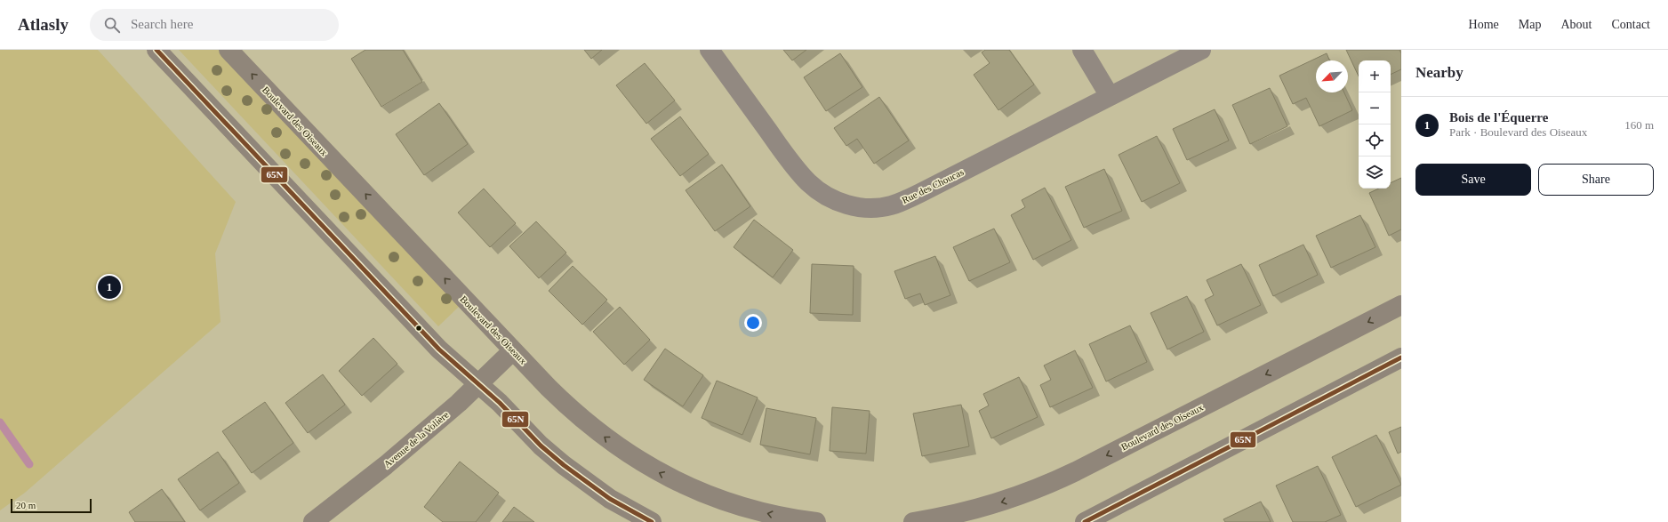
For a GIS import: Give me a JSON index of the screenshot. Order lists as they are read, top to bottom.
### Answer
{
  "streets": {
    "street": ["Boulevard des Oiseaux", "Rue des Choucas", "Avenue de la Volière"]
  },
  "crossings": [
    ["Boulevard des Oiseaux", "Avenue de la Volière"]
  ],
  "one_way": ["Boulevard des Oiseaux"],
  "lines": ["transit line 65N"],
  "scale_bar": "20 m",
  "north": "bottom left",
  "page": {
    "header": "Atlasly",
    "search": "Search here",
    "nav": [
      "Home",
      "Map",
      "About",
      "Contact"
    ],
    "heading": "Nearby",
    "map_buttons": ["+", "−"],
    "list": [
      {
        "mark": "1",
        "name": "Bois de l'Équerre",
        "note": "Park · Boulevard des Oiseaux",
        "value": "160 m"
      }
    ],
    "buttons": ["Save", "Share"],
    "pins": "1",
    "scale": "20 m"
  }
}
